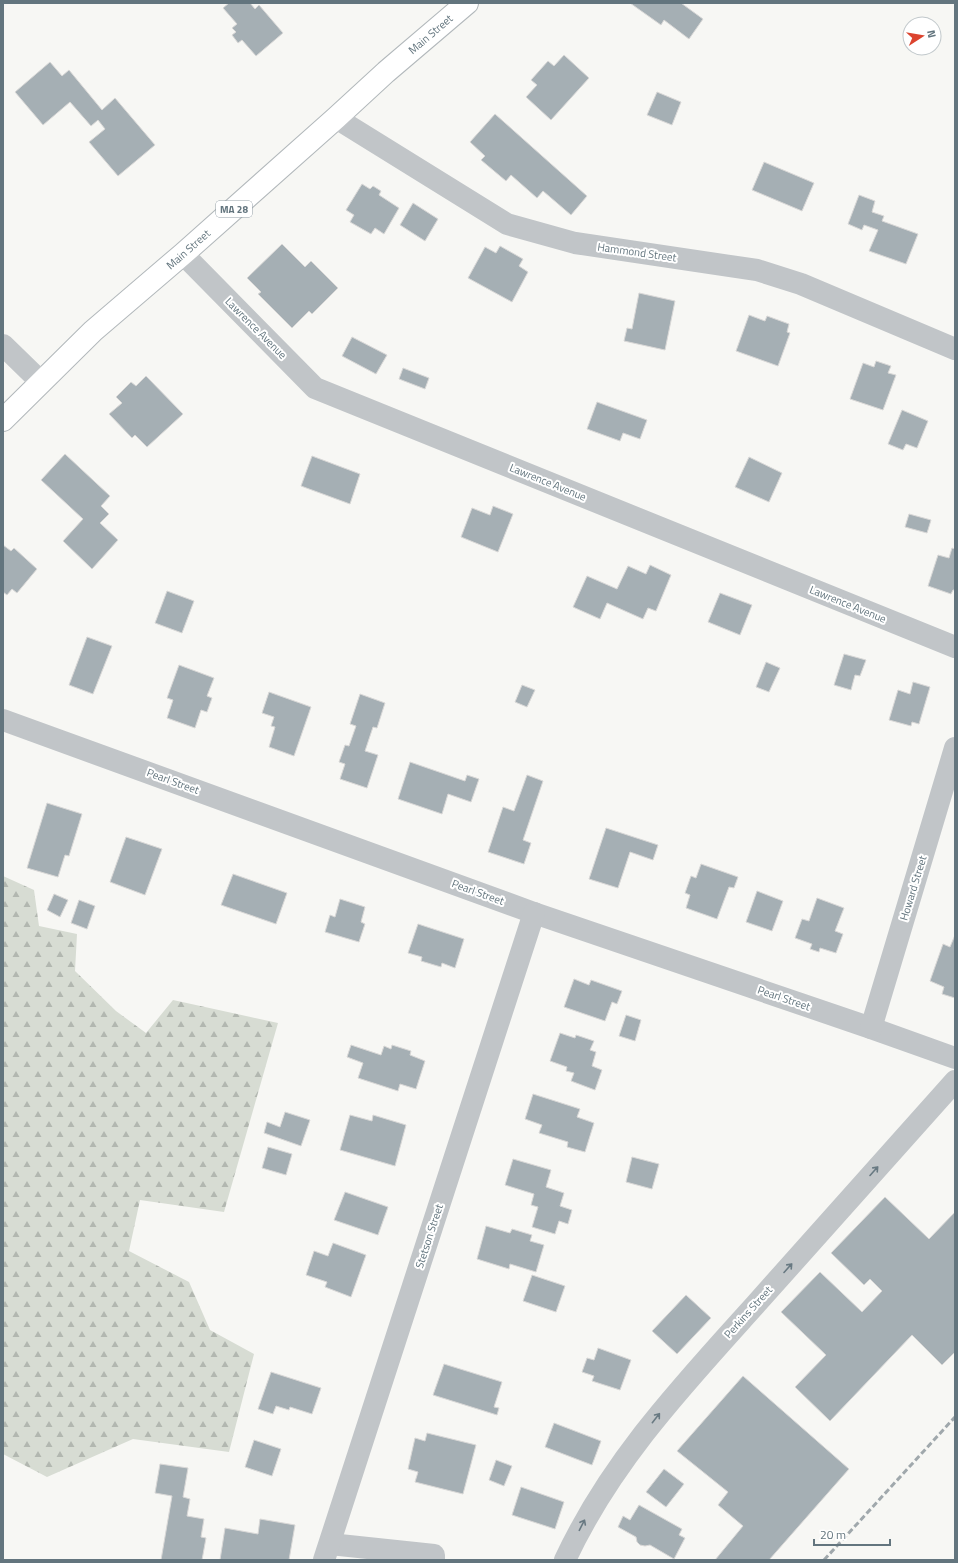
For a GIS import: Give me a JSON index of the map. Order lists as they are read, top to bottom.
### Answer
{
  "streets": {
    "main road": ["Main Street", "MA 28"],
    "street": [
      "Hammond Street",
      "Lawrence Avenue",
      "Pearl Street",
      "Howard Street",
      "Stetson Street",
      "Perkins Street"
    ]
  },
  "crossings": [
    ["Main Street", "Hammond Street"],
    ["Main Street", "Lawrence Avenue"],
    ["Pearl Street", "Howard Street"],
    ["Pearl Street", "Stetson Street"]
  ],
  "one_way": ["Perkins Street"],
  "scale_bar": "20 m",
  "north": "right"
}
